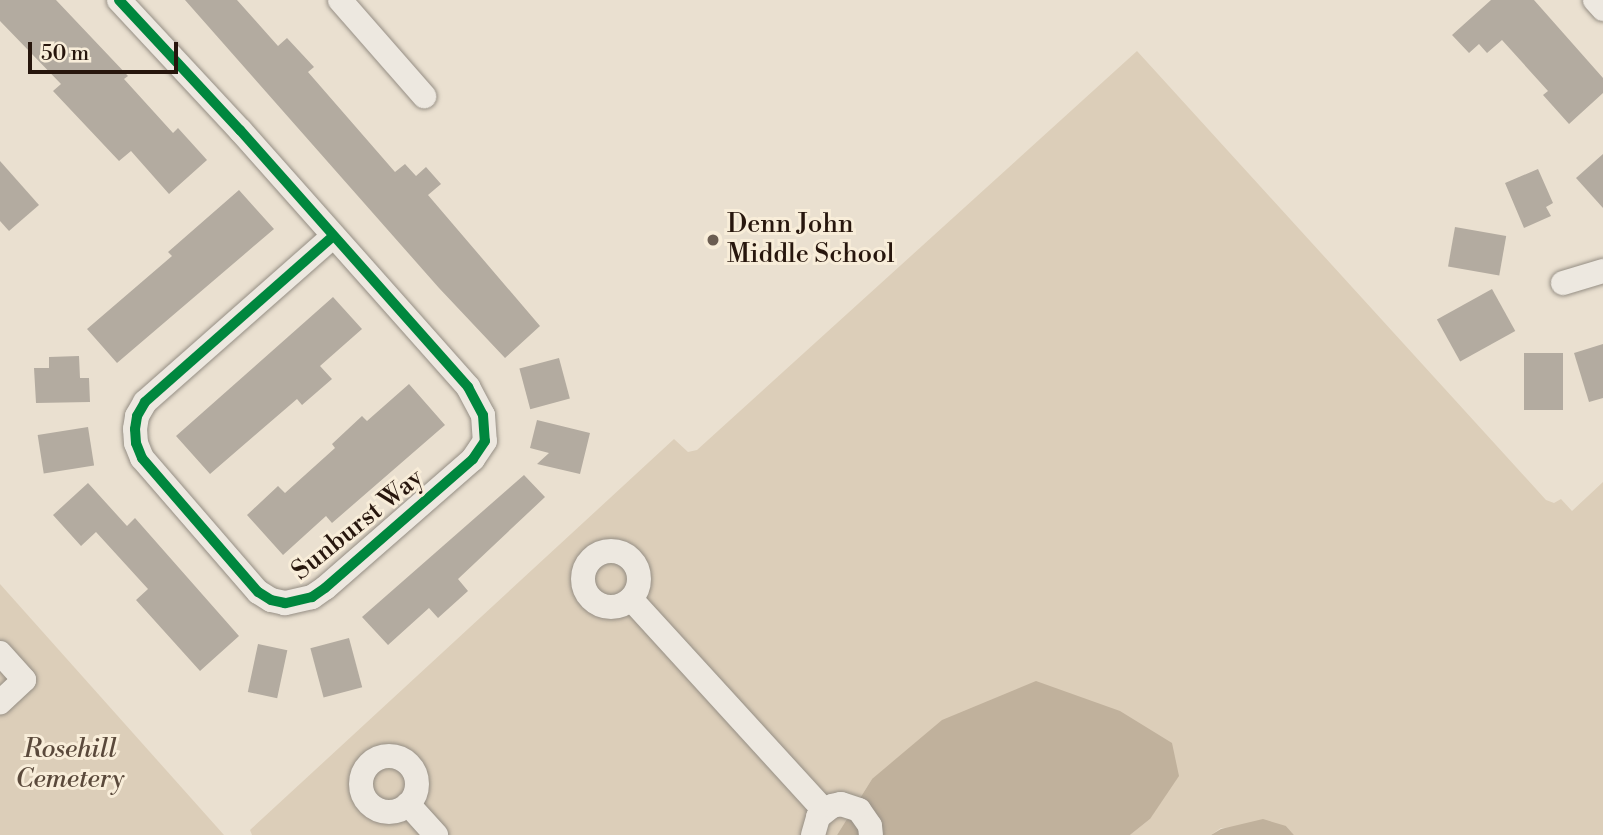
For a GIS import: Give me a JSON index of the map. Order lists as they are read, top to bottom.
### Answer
{
  "streets": {
    "street": ["Sunburst Way"]
  },
  "parks": ["Rosehill Cemetery"],
  "places": ["Denn John Middle School"],
  "scale_bar": "50 m"
}
